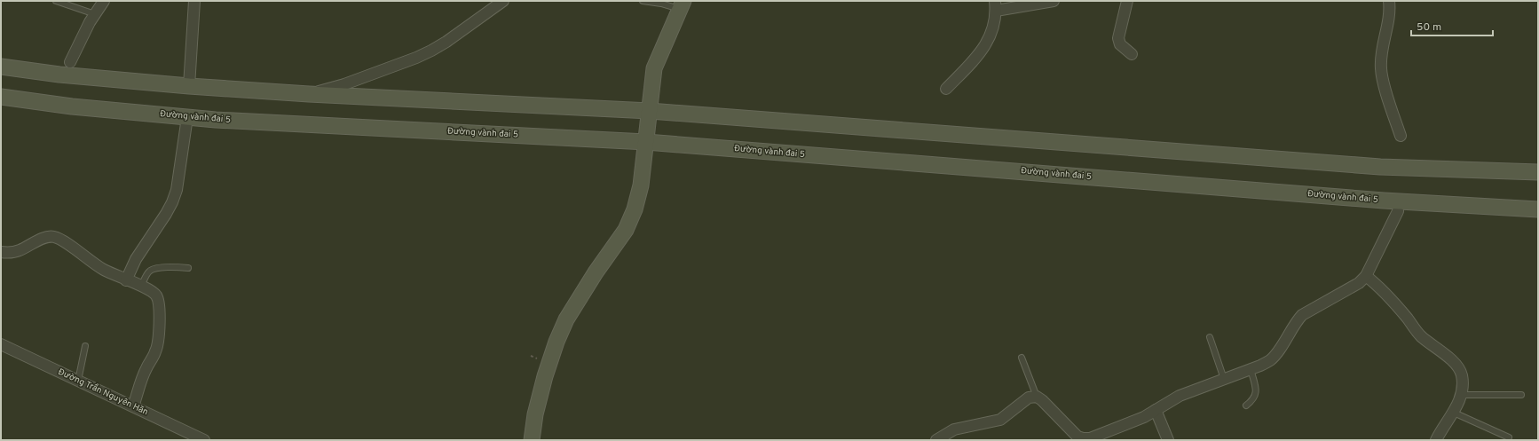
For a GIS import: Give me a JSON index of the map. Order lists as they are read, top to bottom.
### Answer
{
  "streets": {
    "main road": ["Đường vành đai 5"],
    "street": ["Đường Trần Nguyên Hãn"]
  },
  "scale_bar": "50 m"
}
